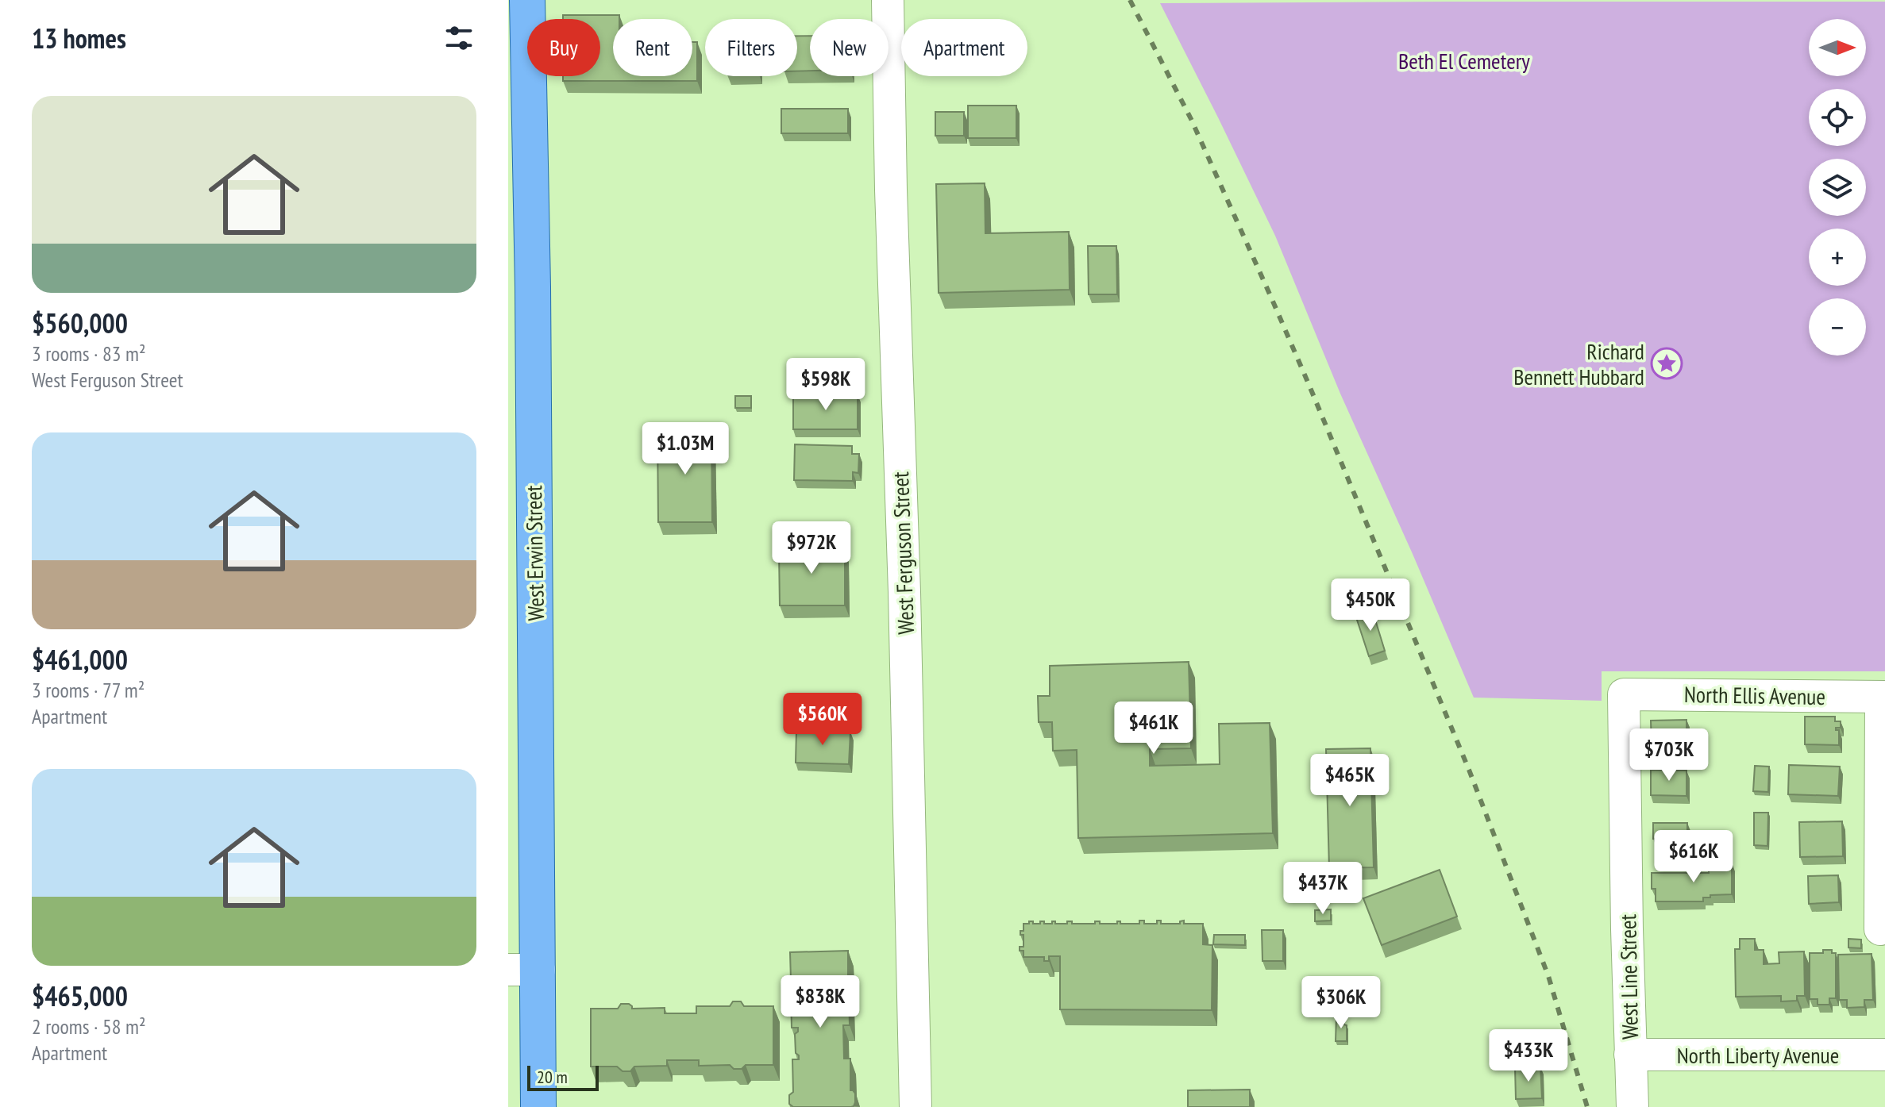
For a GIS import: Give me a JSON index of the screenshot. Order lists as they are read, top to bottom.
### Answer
{
  "streets": {
    "main road": ["West Erwin Street"],
    "street": [
      "West Ferguson Street",
      "North Ellis Avenue",
      "West Line Street",
      "North Liberty Avenue"
    ]
  },
  "crossings": [
    ["North Ellis Avenue", "West Line Street"],
    ["West Line Street", "North Liberty Avenue"]
  ],
  "parks": ["Beth El Cemetery"],
  "places": {
    "place": ["Richard Bennett Hubbard"]
  },
  "scale_bar": "20 m",
  "north": "right",
  "page": {
    "heading": "13 homes",
    "map_buttons": ["+", "−"],
    "chip": [
      "Buy",
      "Rent",
      "Filters",
      "New",
      "Apartment"
    ],
    "list": [
      {
        "name": "$560,000",
        "note": "3 rooms · 83 m² · West Ferguson Street"
      },
      {
        "name": "$461,000",
        "note": "3 rooms · 77 m² · Apartment"
      },
      {
        "name": "$465,000",
        "note": "2 rooms · 58 m² · Apartment"
      }
    ],
    "price": [
      "$598K",
      "$1.03M",
      "$972K",
      "$450K",
      "$560K",
      "$461K",
      "$703K",
      "$465K",
      "$616K",
      "$437K",
      "$838K",
      "$306K",
      "$433K"
    ],
    "scale": "20 m"
  }
}
